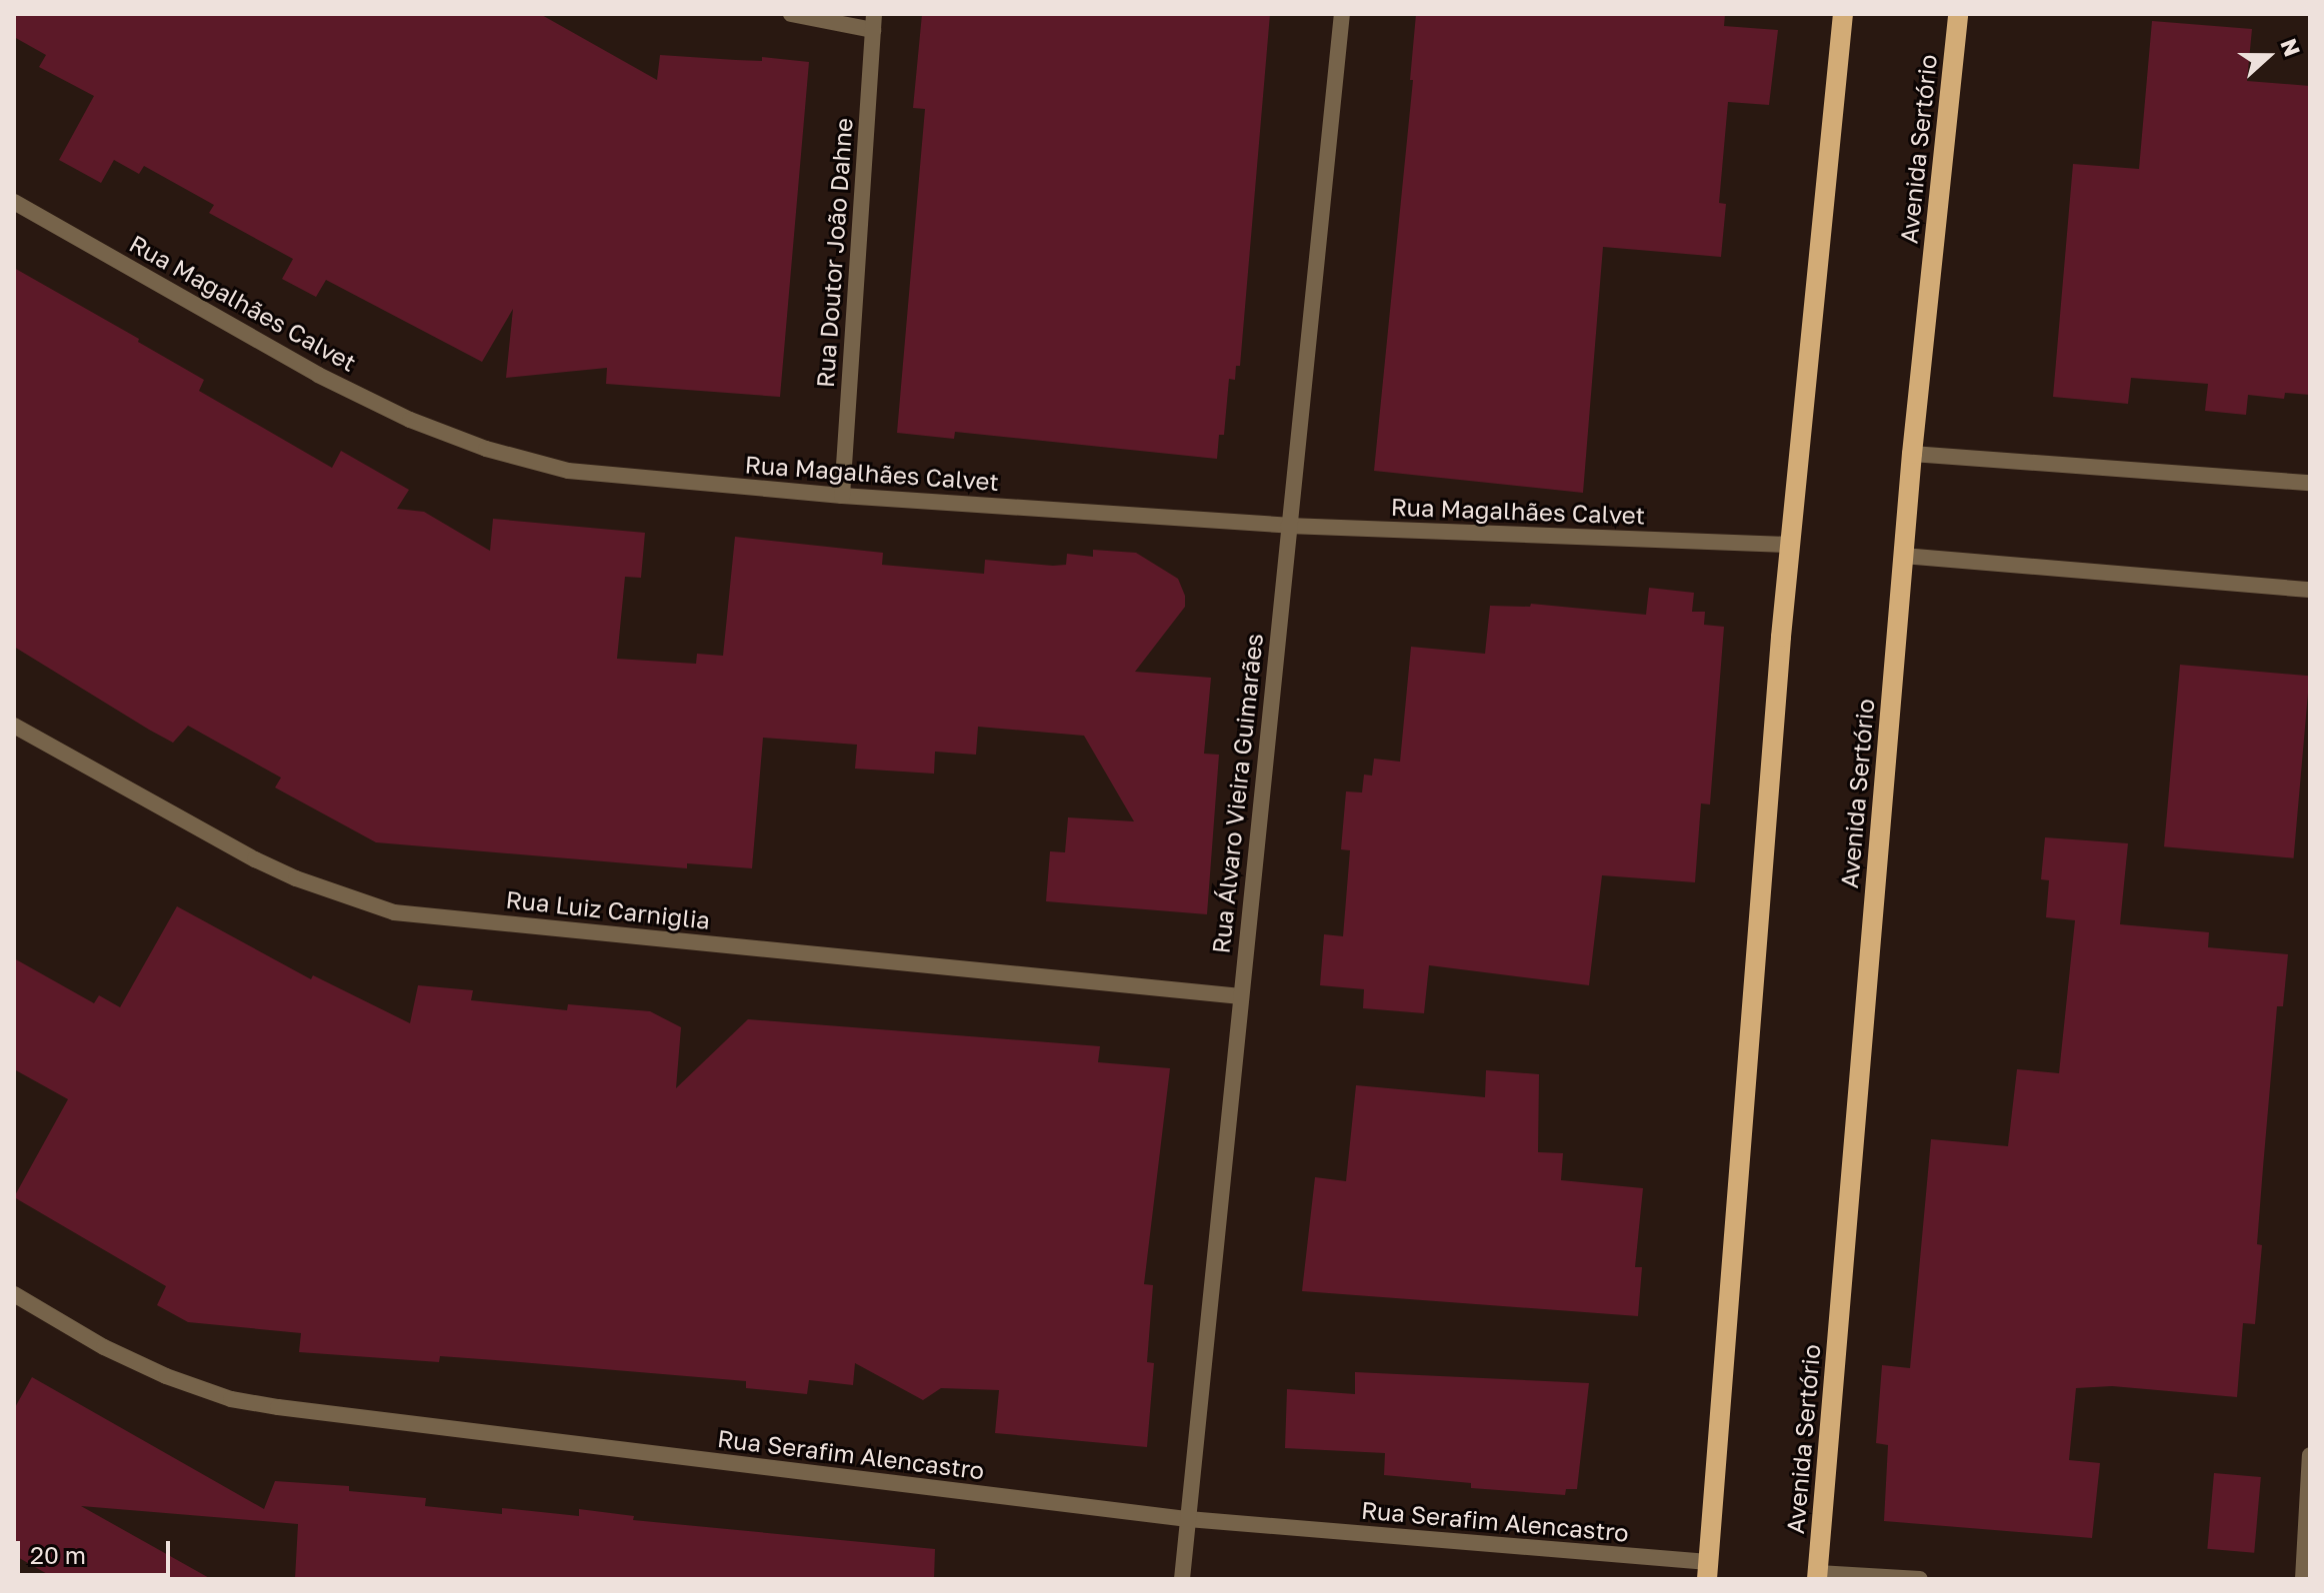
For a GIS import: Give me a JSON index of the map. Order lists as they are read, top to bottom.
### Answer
{
  "streets": {
    "main road": ["Avenida Sertório"],
    "street": [
      "Rua Doutor João Dahne",
      "Rua Magalhães Calvet",
      "Rua Álvaro Vieira Guimarães",
      "Rua Luiz Carniglia",
      "Rua Serafim Alencastro"
    ]
  },
  "crossings": [
    ["Rua Doutor João Dahne", "Rua Magalhães Calvet"],
    ["Rua Magalhães Calvet", "Rua Álvaro Vieira Guimarães"],
    ["Rua Álvaro Vieira Guimarães", "Rua Luiz Carniglia"],
    ["Rua Álvaro Vieira Guimarães", "Rua Serafim Alencastro"]
  ],
  "scale_bar": "20 m",
  "north": "right"
}
